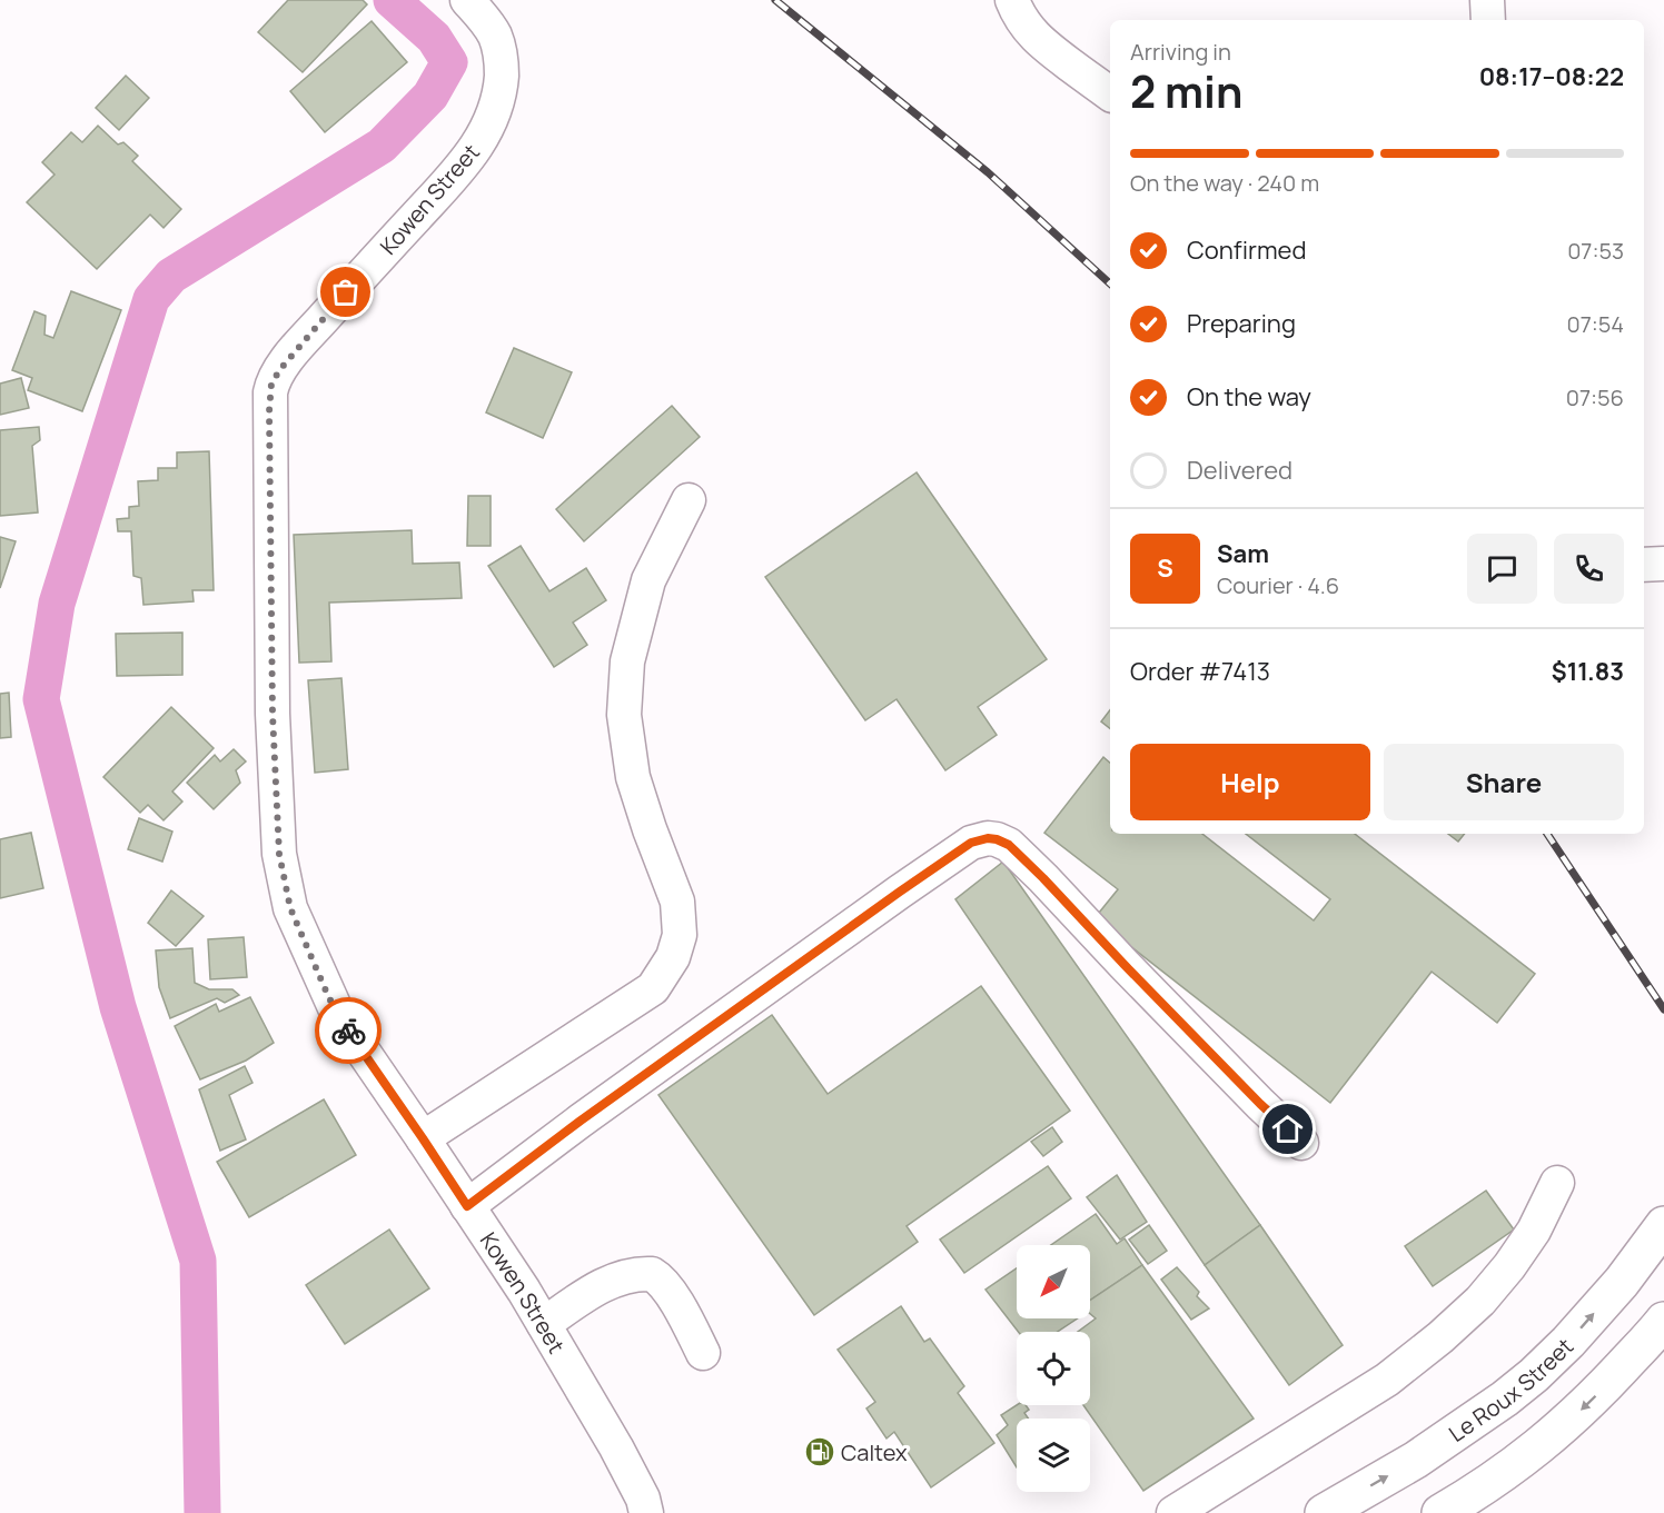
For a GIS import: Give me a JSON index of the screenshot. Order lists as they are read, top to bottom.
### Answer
{
  "streets": {
    "highway": ["Le Roux Street"],
    "street": ["Kowen Street"]
  },
  "places": {
    "fuel station": ["Caltex"]
  },
  "north": "bottom left",
  "page": {
    "heading": ["2 min", "Arriving in", "08:17–08:22"],
    "panel": [
      "Sam",
      "Courier · 4.6",
      "Order #7413",
      "$11.83"
    ],
    "bar": "On the way · 240 m",
    "list": [
      ["Confirmed", "07:53"],
      ["Preparing", "07:54"],
      ["On the way", "07:56"],
      "Delivered"
    ],
    "round": "S",
    "buttons": ["Help", "Share"]
  }
}
